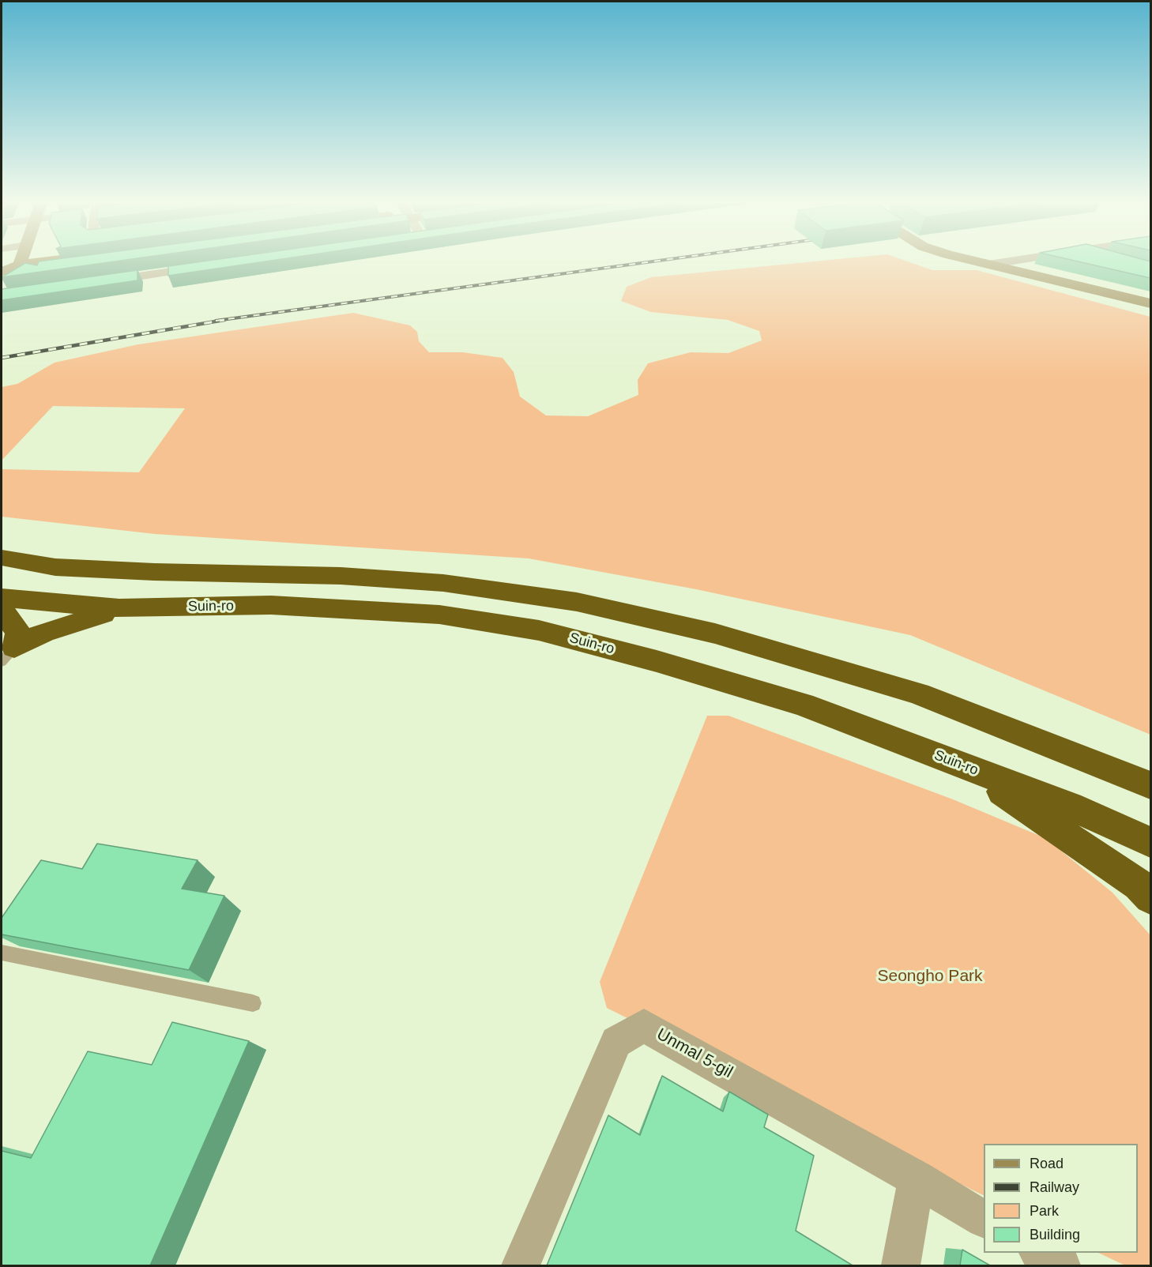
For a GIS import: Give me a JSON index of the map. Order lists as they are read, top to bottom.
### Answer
{
  "streets": {
    "highway": ["Suin-ro"],
    "street": ["Unmal 5-gil"]
  },
  "parks": ["Seongho Park"],
  "legend": [
    "Road",
    "Railway",
    "Park",
    "Building"
  ]
}
